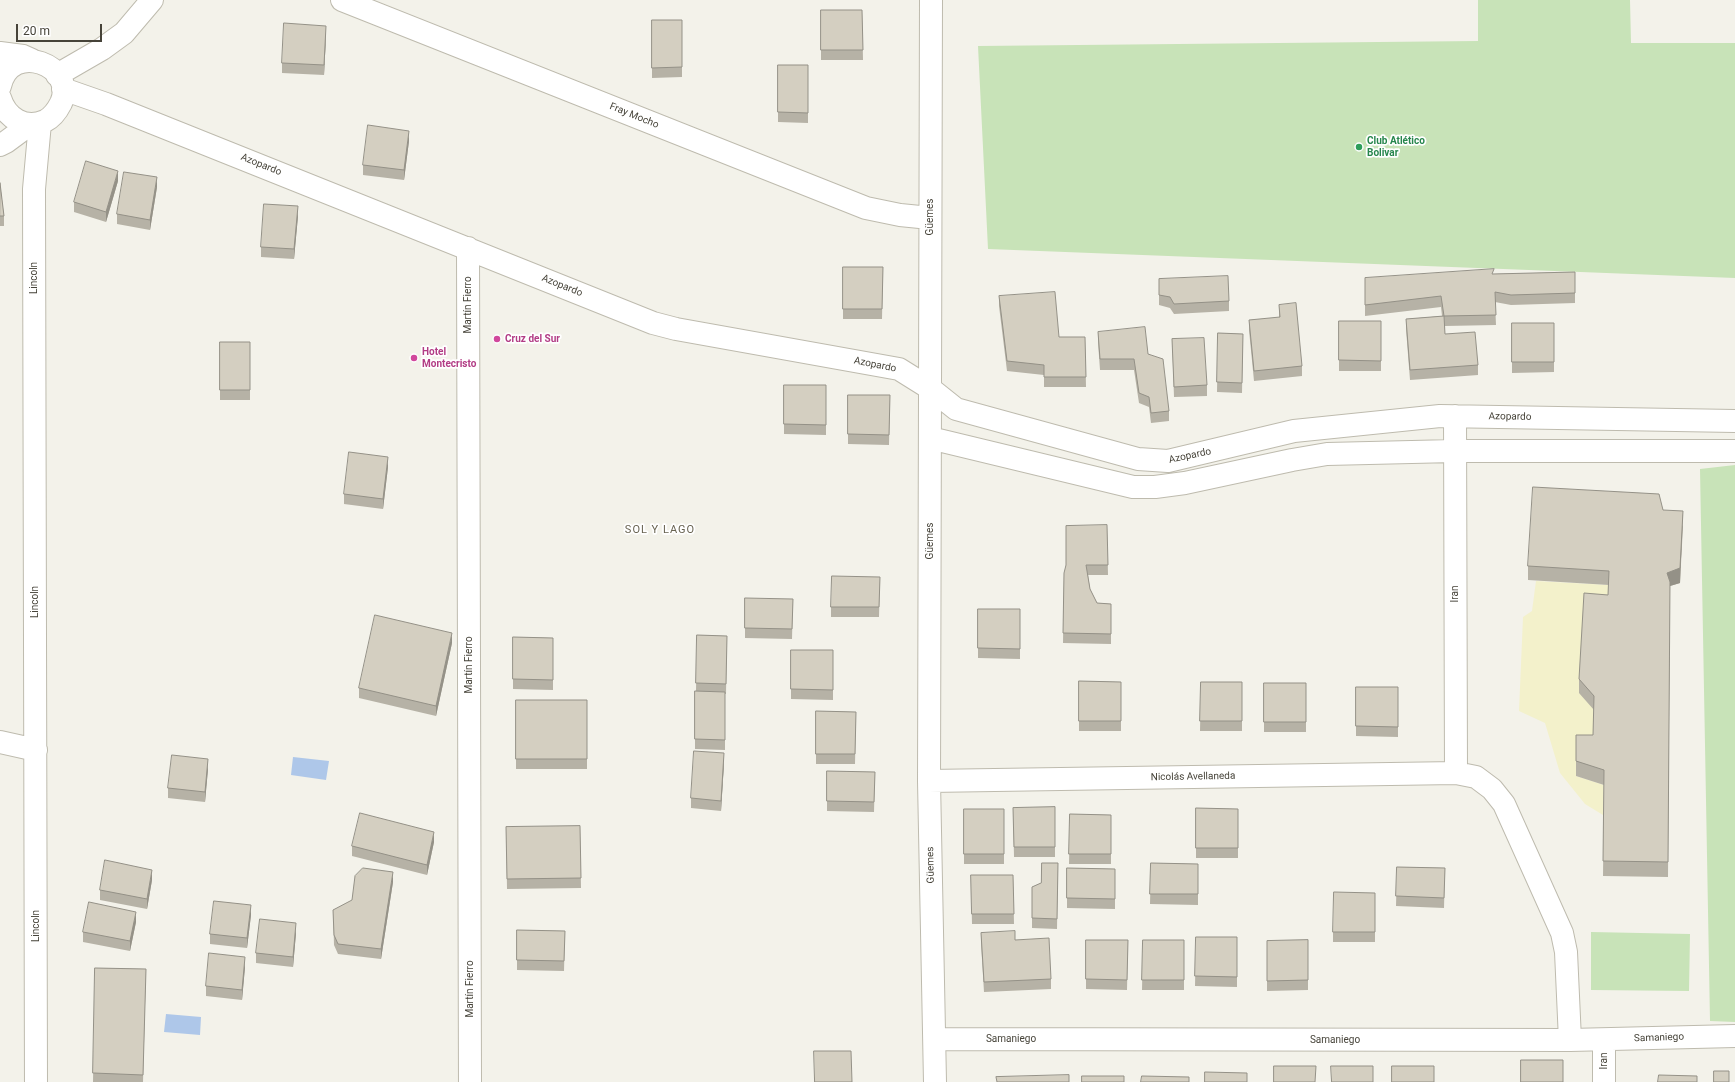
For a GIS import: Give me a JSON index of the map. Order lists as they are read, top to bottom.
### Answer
{
  "streets": {
    "street": [
      "Fray Mocho",
      "Azopardo",
      "Güemes",
      "Lincoln",
      "Martín Fierro",
      "Iran",
      "Nicolás Avellaneda",
      "Samaniego"
    ]
  },
  "crossings": [
    ["Fray Mocho", "Güemes"],
    ["Azopardo", "Güemes"],
    ["Azopardo", "Martín Fierro"],
    ["Azopardo", "Iran"],
    ["Güemes", "Nicolás Avellaneda"],
    ["Güemes", "Samaniego"],
    ["Iran", "Nicolás Avellaneda"],
    ["Iran", "Samaniego"],
    ["Nicolás Avellaneda", "Samaniego"]
  ],
  "districts": ["SOL Y LAGO"],
  "places": ["Club Atlético Bolivar", "Cruz del Sur", "Hotel Montecristo"],
  "scale_bar": "20 m"
}
